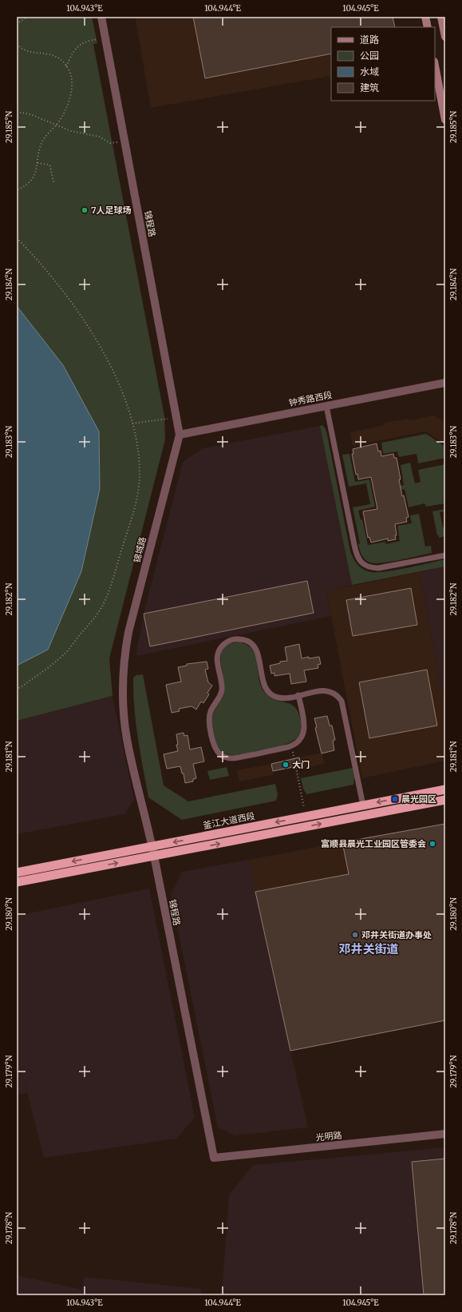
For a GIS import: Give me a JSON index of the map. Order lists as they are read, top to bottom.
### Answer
{
  "streets": {
    "highway": ["釜江大道西段"],
    "street": [
      "锦程路",
      "钟秀路西段",
      "锦城路",
      "光明路"
    ]
  },
  "crossings": [
    ["锦程路", "钟秀路西段"],
    ["锦程路", "锦城路"],
    ["锦程路", "釜江大道西段"],
    ["锦程路", "光明路"],
    ["钟秀路西段", "锦城路"]
  ],
  "districts": ["邓井关街道"],
  "places": {
    "other": [
      "7人足球场",
      "大门",
      "富顺县晨光工业园区管委会",
      "邓井关街道办事处"
    ],
    "transit": ["晨光园区"]
  },
  "legend": [
    "道路",
    "公园",
    "水域",
    "建筑"
  ],
  "coordinates": [
    "104.943°E",
    "104.944°E",
    "104.945°E",
    "29.185°N",
    "29.184°N",
    "29.183°N",
    "29.182°N",
    "29.181°N",
    "29.180°N",
    "29.179°N",
    "29.178°N"
  ]
}
